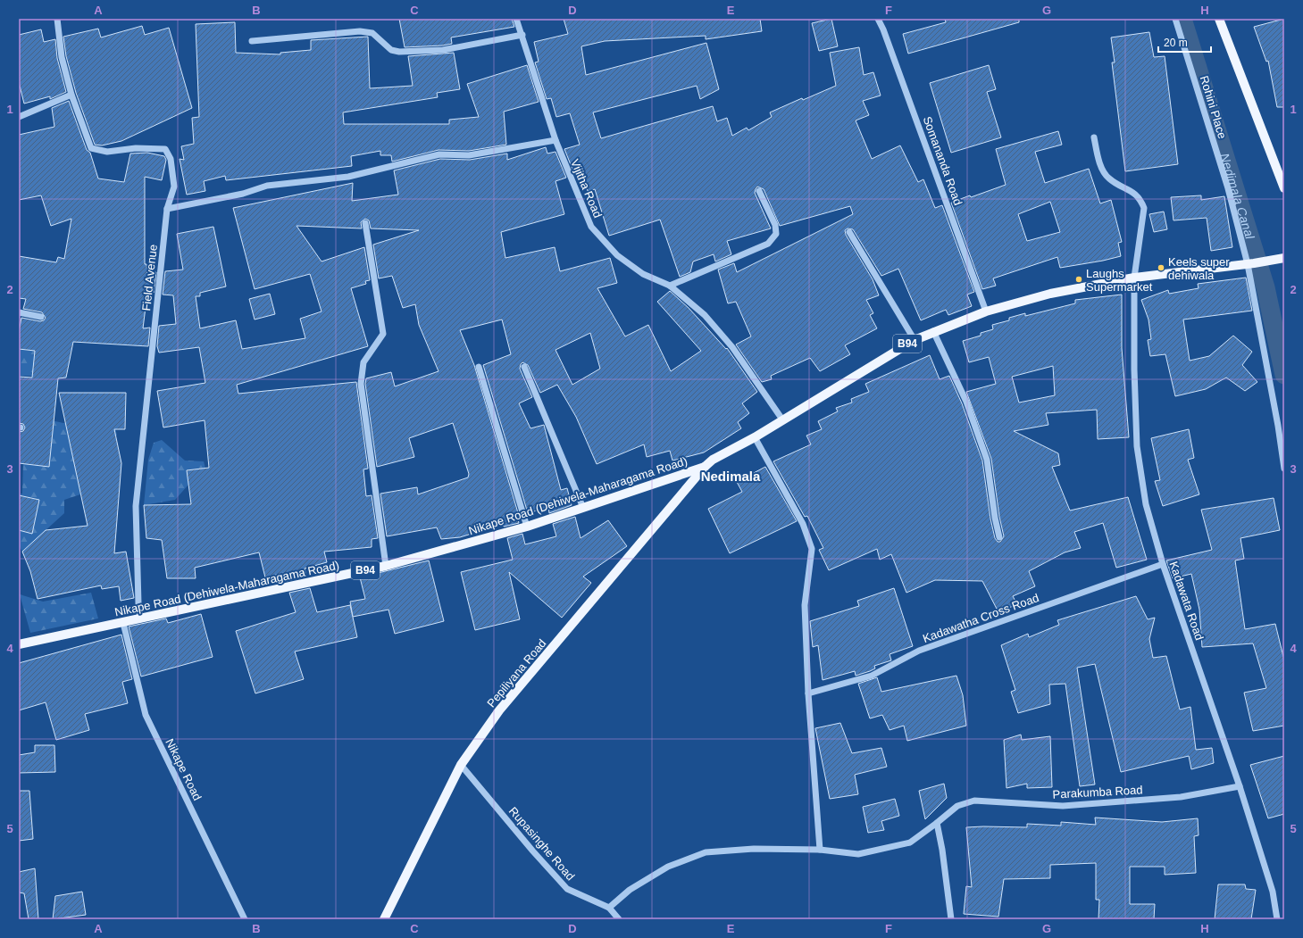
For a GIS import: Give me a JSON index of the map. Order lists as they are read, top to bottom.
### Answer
{
  "streets": {
    "main road": ["B94", "Nikape Road (Dehiwela-Maharagama Road)", "Pepiliyana Road"],
    "street": [
      "Rohini Place",
      "Somananda Road",
      "Vijitha Road",
      "Field Avenue",
      "Kadawata Road",
      "Kadawatha Cross Road",
      "Nikape Road",
      "Parakumba Road",
      "Rupasinghe Road"
    ]
  },
  "crossings": [
    ["Rohini Place", "B94"],
    ["Somananda Road", "B94"],
    ["Vijitha Road", "B94"],
    ["Field Avenue", "Nikape Road (Dehiwela-Maharagama Road)"],
    ["B94", "Nikape Road (Dehiwela-Maharagama Road)"],
    ["B94", "Kadawata Road"],
    ["B94", "Pepiliyana Road"],
    ["Nikape Road (Dehiwela-Maharagama Road)", "Pepiliyana Road"],
    ["Nikape Road (Dehiwela-Maharagama Road)", "Nikape Road"],
    ["Kadawata Road", "Kadawatha Cross Road"],
    ["Kadawata Road", "Parakumba Road"],
    ["Pepiliyana Road", "Rupasinghe Road"]
  ],
  "districts": ["Nedimala"],
  "water": ["Nedimala Canal"],
  "places": ["Keels super dehiwala", "Laughs Supermarket"],
  "scale_bar": "20 m",
  "grid": {
    "columns": [
      "A",
      "B",
      "C",
      "D",
      "E",
      "F",
      "G",
      "H"
    ],
    "rows": [
      "1",
      "2",
      "3",
      "4",
      "5"
    ]
  }
}
